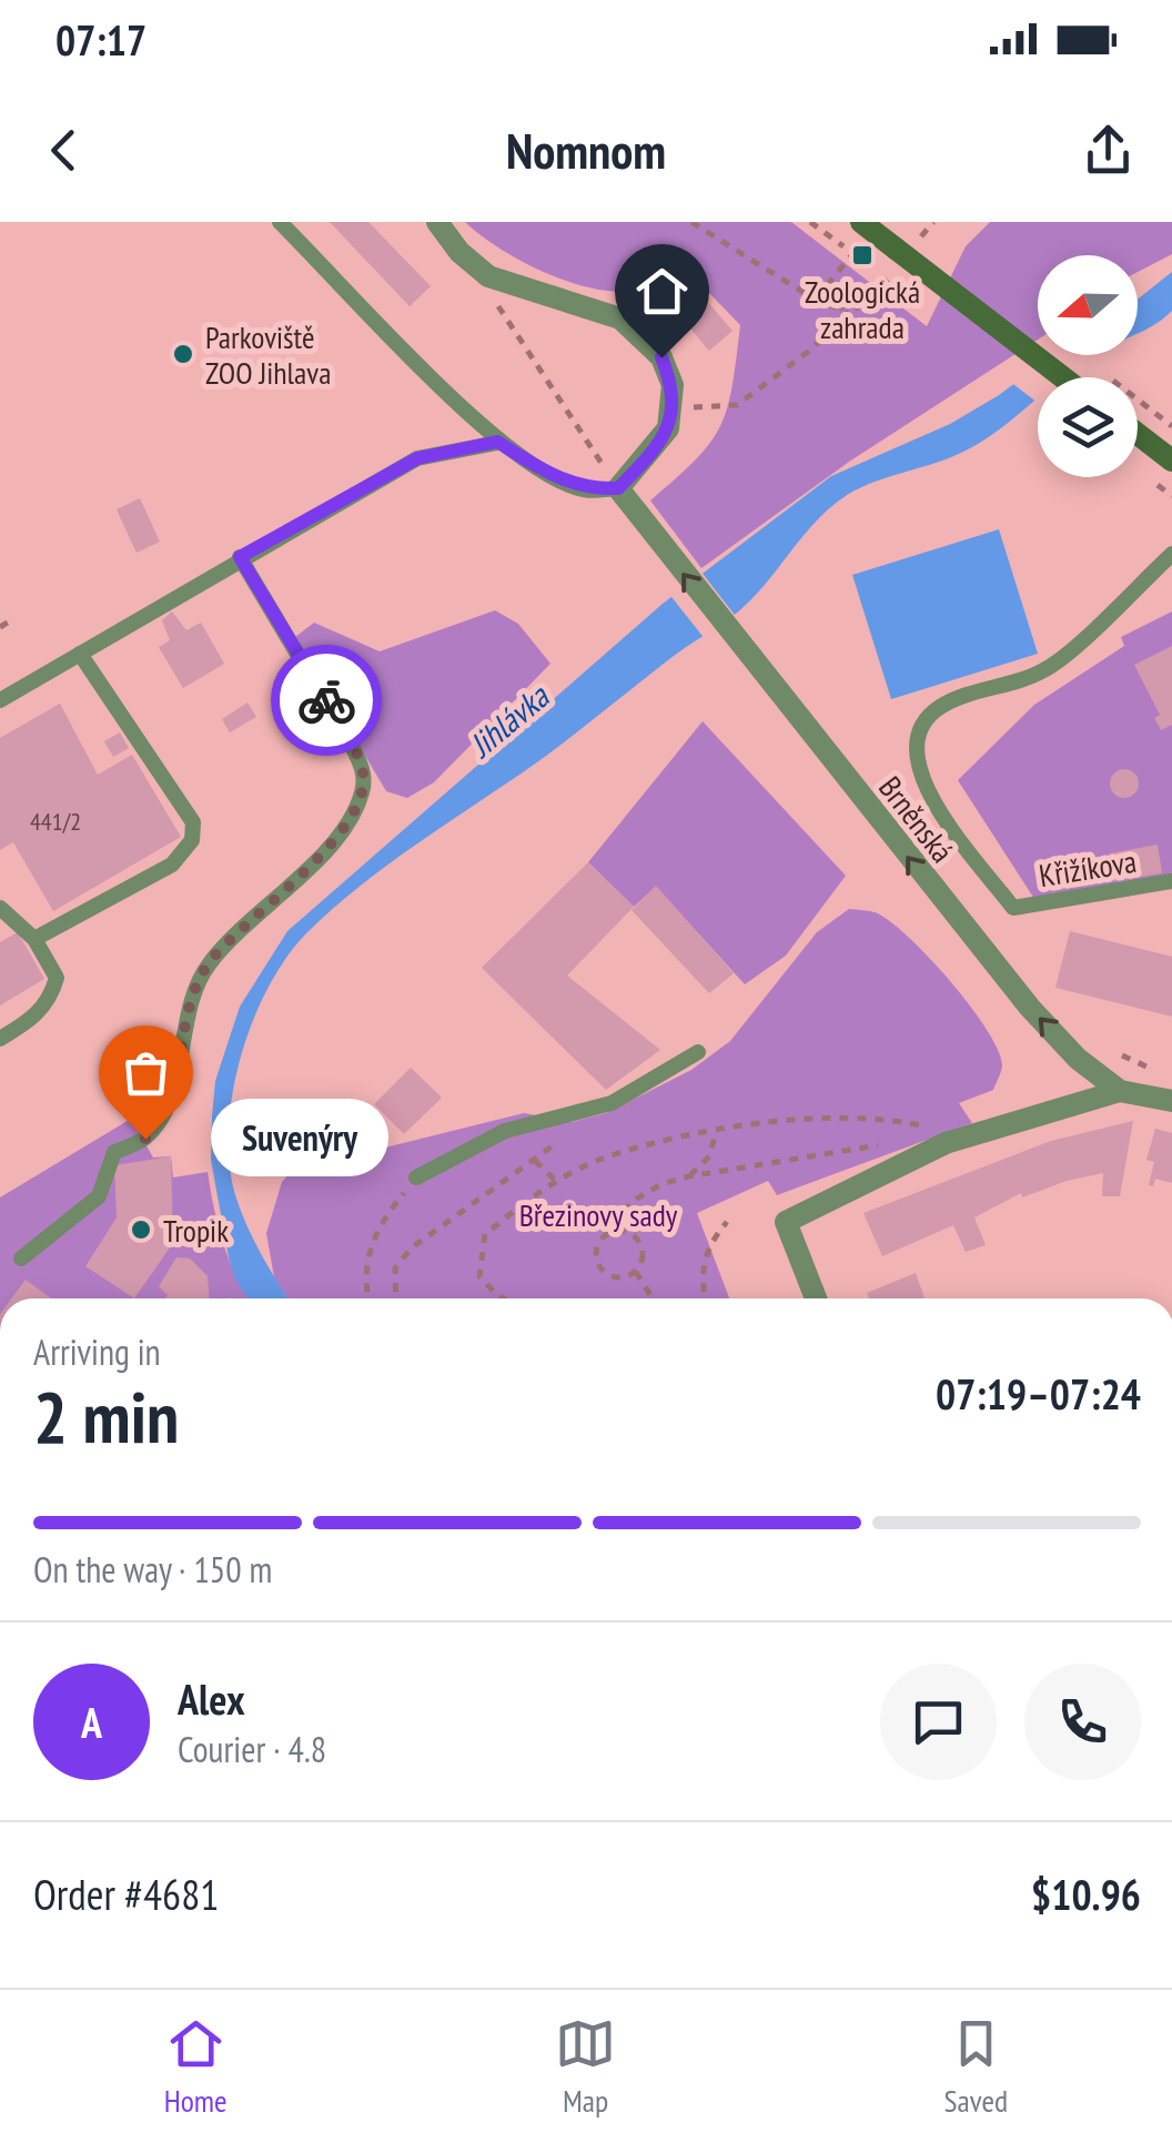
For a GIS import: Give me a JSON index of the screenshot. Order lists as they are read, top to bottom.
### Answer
{
  "streets": {
    "street": ["Brněnská"],
    "lane": ["Křižíkova"]
  },
  "one_way": ["Brněnská"],
  "water": ["Jihlávka"],
  "parks": ["Březinovy sady"],
  "places": {
    "transit": ["Zoologická zahrada"],
    "other": ["Parkoviště ZOO Jihlava", "Suvenýry", "Tropik"]
  },
  "house_numbers": ["441/2"],
  "north": "left",
  "page": {
    "status": "07:17",
    "header": "Nomnom",
    "bubble": "Suvenýry",
    "heading": ["2 min", "Arriving in", "07:19–07:24"],
    "panel": [
      "Alex",
      "Courier · 4.8",
      "Order #4681",
      "$10.96"
    ],
    "bar": "On the way · 150 m",
    "round": "A",
    "tabs": ["Home", "Map", "Saved"]
  }
}
